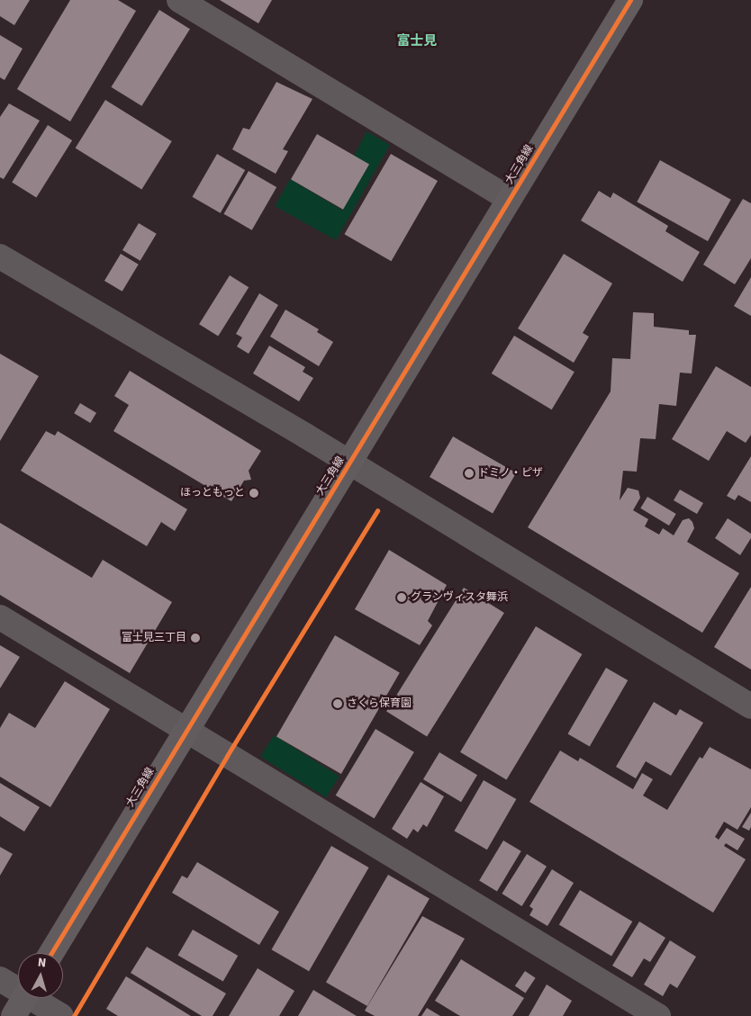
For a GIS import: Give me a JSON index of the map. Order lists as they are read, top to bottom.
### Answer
{
  "streets": {
    "street": ["大三角線"]
  },
  "districts": ["富士見"],
  "places": [
    "ドミノ・ピザ",
    "ほっともっと",
    "グランヴィスタ舞浜",
    "富士見三丁目",
    "さくら保育園"
  ],
  "north": "top"
}
